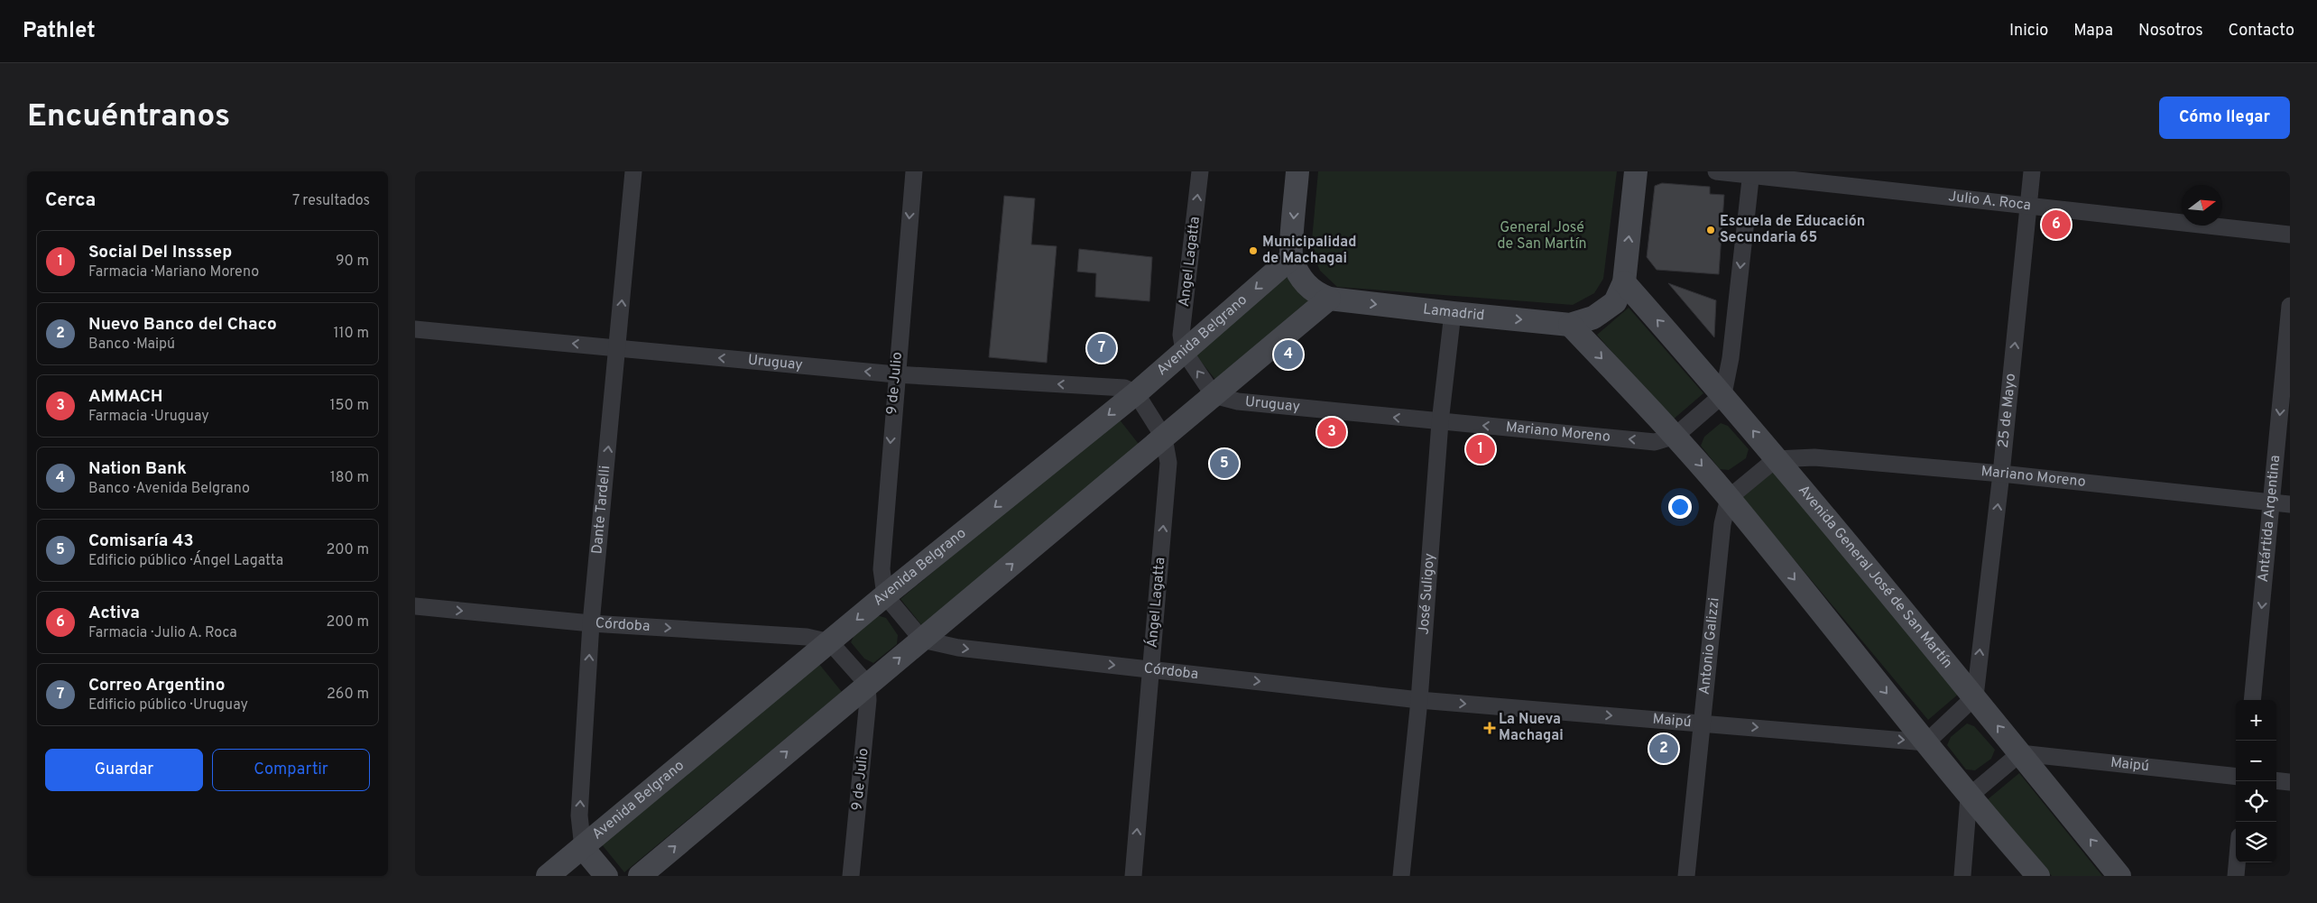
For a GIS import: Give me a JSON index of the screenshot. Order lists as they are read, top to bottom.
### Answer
{
  "streets": {
    "street": [
      "Julio A. Roca",
      "Angel Lagatta",
      "Lamadrid",
      "Avenida Belgrano",
      "Uruguay",
      "9 de Julio",
      "25 de Mayo",
      "Mariano Moreno",
      "Dante Tardelli",
      "Antártida Argentina",
      "Avenida General José de San Martín",
      "José Suligoy",
      "Ángel Lagatta",
      "Córdoba",
      "Antonio Galizzi",
      "Maipú"
    ]
  },
  "crossings": [
    ["Julio A. Roca", "25 de Mayo"],
    ["Angel Lagatta", "Avenida Belgrano"],
    ["Lamadrid", "Avenida Belgrano"],
    ["Lamadrid", "Avenida General José de San Martín"],
    ["Lamadrid", "José Suligoy"],
    ["Avenida Belgrano", "Uruguay"],
    ["Avenida Belgrano", "9 de Julio"],
    ["Avenida Belgrano", "Dante Tardelli"],
    ["Avenida Belgrano", "Córdoba"],
    ["Uruguay", "9 de Julio"],
    ["Uruguay", "Mariano Moreno"],
    ["Uruguay", "Dante Tardelli"],
    ["Uruguay", "José Suligoy"],
    ["25 de Mayo", "Mariano Moreno"],
    ["25 de Mayo", "Avenida General José de San Martín"],
    ["Mariano Moreno", "Antártida Argentina"],
    ["Mariano Moreno", "Avenida General José de San Martín"],
    ["Mariano Moreno", "José Suligoy"],
    ["Dante Tardelli", "Córdoba"],
    ["Avenida General José de San Martín", "Maipú"],
    ["José Suligoy", "Córdoba"],
    ["José Suligoy", "Maipú"],
    ["Ángel Lagatta", "Córdoba"],
    ["Córdoba", "Maipú"],
    ["Antonio Galizzi", "Maipú"]
  ],
  "one_way": [
    "Uruguay",
    "9 de Julio",
    "25 de Mayo",
    "Dante Tardelli",
    "Antártida Argentina",
    "Ángel Lagatta",
    "Córdoba",
    "Maipú"
  ],
  "parks": ["General José de San Martín"],
  "places": {
    "other": ["Escuela de Educación Secundaria 65", "Municipalidad de Machagai"],
    "health": ["La Nueva Machagai"]
  },
  "north": "right",
  "page": {
    "header": "Pathlet",
    "nav": [
      "Inicio",
      "Mapa",
      "Nosotros",
      "Contacto"
    ],
    "buttons": [
      "Cómo llegar",
      ["Guardar", "Compartir"]
    ],
    "title": "Encuéntranos",
    "heading": ["Cerca", "7 resultados"],
    "pins": [
      "6",
      "7",
      "4",
      "3",
      "1",
      "5",
      "2"
    ],
    "list": [
      {
        "mark": "1",
        "name": "Social Del Insssep",
        "note": "Farmacia · Mariano Moreno",
        "value": "90 m"
      },
      {
        "mark": "2",
        "name": "Nuevo Banco del Chaco",
        "note": "Banco · Maipú",
        "value": "110 m"
      },
      {
        "mark": "3",
        "name": "AMMACH",
        "note": "Farmacia · Uruguay",
        "value": "150 m"
      },
      {
        "mark": "4",
        "name": "Nation Bank",
        "note": "Banco · Avenida Belgrano",
        "value": "180 m"
      },
      {
        "mark": "5",
        "name": "Comisaría 43",
        "note": "Edificio público · Ángel Lagatta",
        "value": "200 m"
      },
      {
        "mark": "6",
        "name": "Activa",
        "note": "Farmacia · Julio A. Roca",
        "value": "200 m"
      },
      {
        "mark": "7",
        "name": "Correo Argentino",
        "note": "Edificio público · Uruguay",
        "value": "260 m"
      }
    ],
    "map_buttons": ["+", "−"]
  }
}
